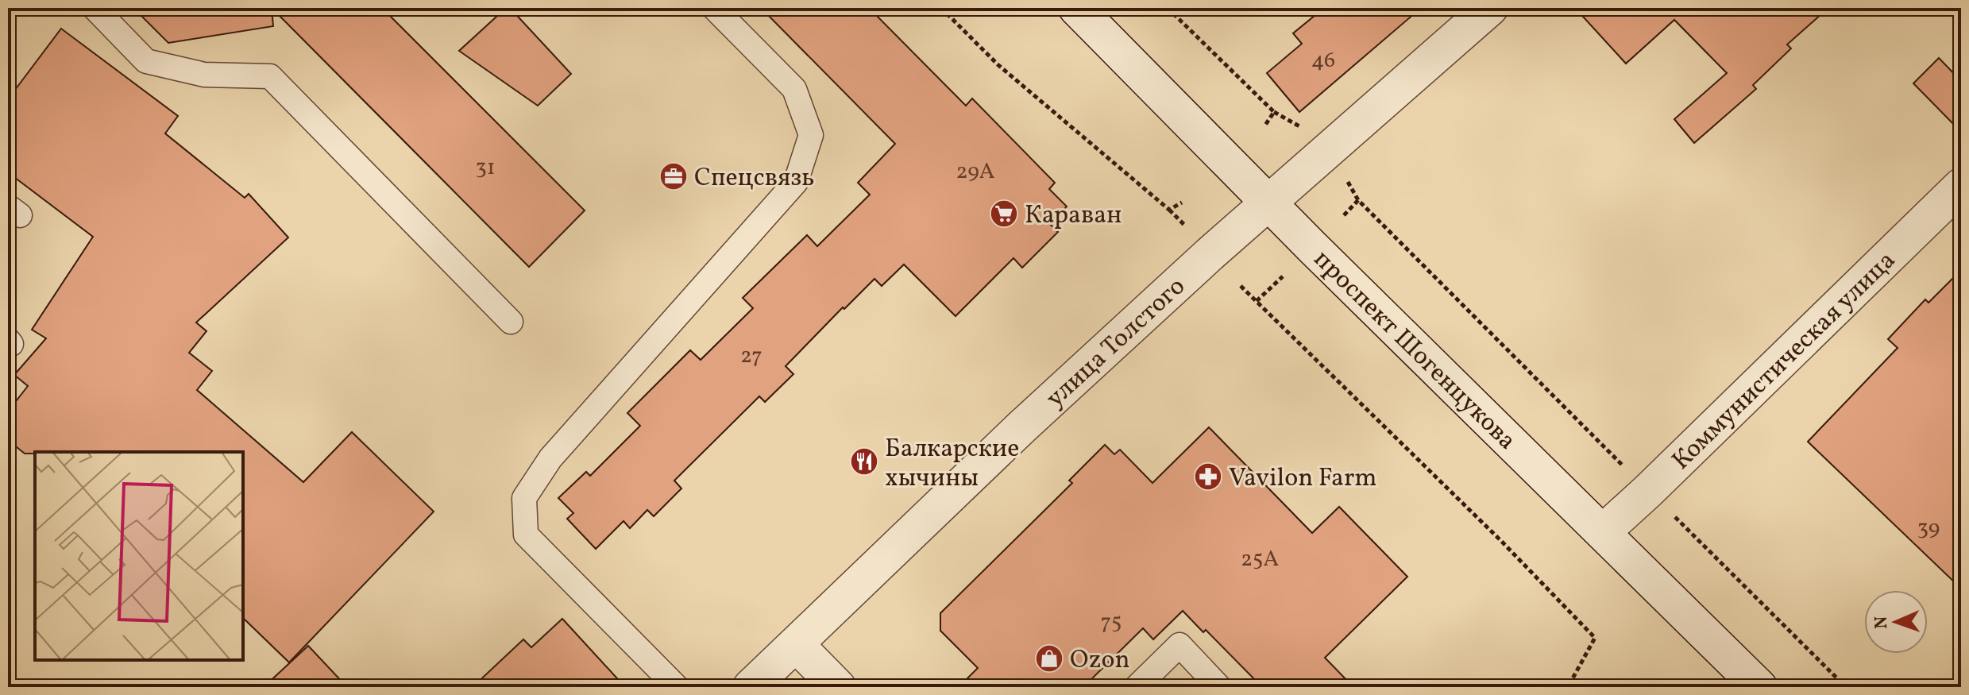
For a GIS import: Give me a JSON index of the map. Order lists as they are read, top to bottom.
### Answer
{
  "streets": {
    "street": ["улица Толстого", "проспект Шогенцукова", "Коммунистическая улица"]
  },
  "crossings": [
    ["улица Толстого", "проспект Шогенцукова"],
    ["проспект Шогенцукова", "Коммунистическая улица"]
  ],
  "places": {
    "office": ["Спецсвязь"],
    "supermarket": ["Караван"],
    "restaurant": ["Балкарские хычины"],
    "pharmacy": ["Vavilon Farm"],
    "shop": ["Ozon"]
  },
  "house_numbers": [
    "46",
    "31",
    "29А",
    "27",
    "39",
    "25А",
    "75"
  ],
  "north": "left"
}
